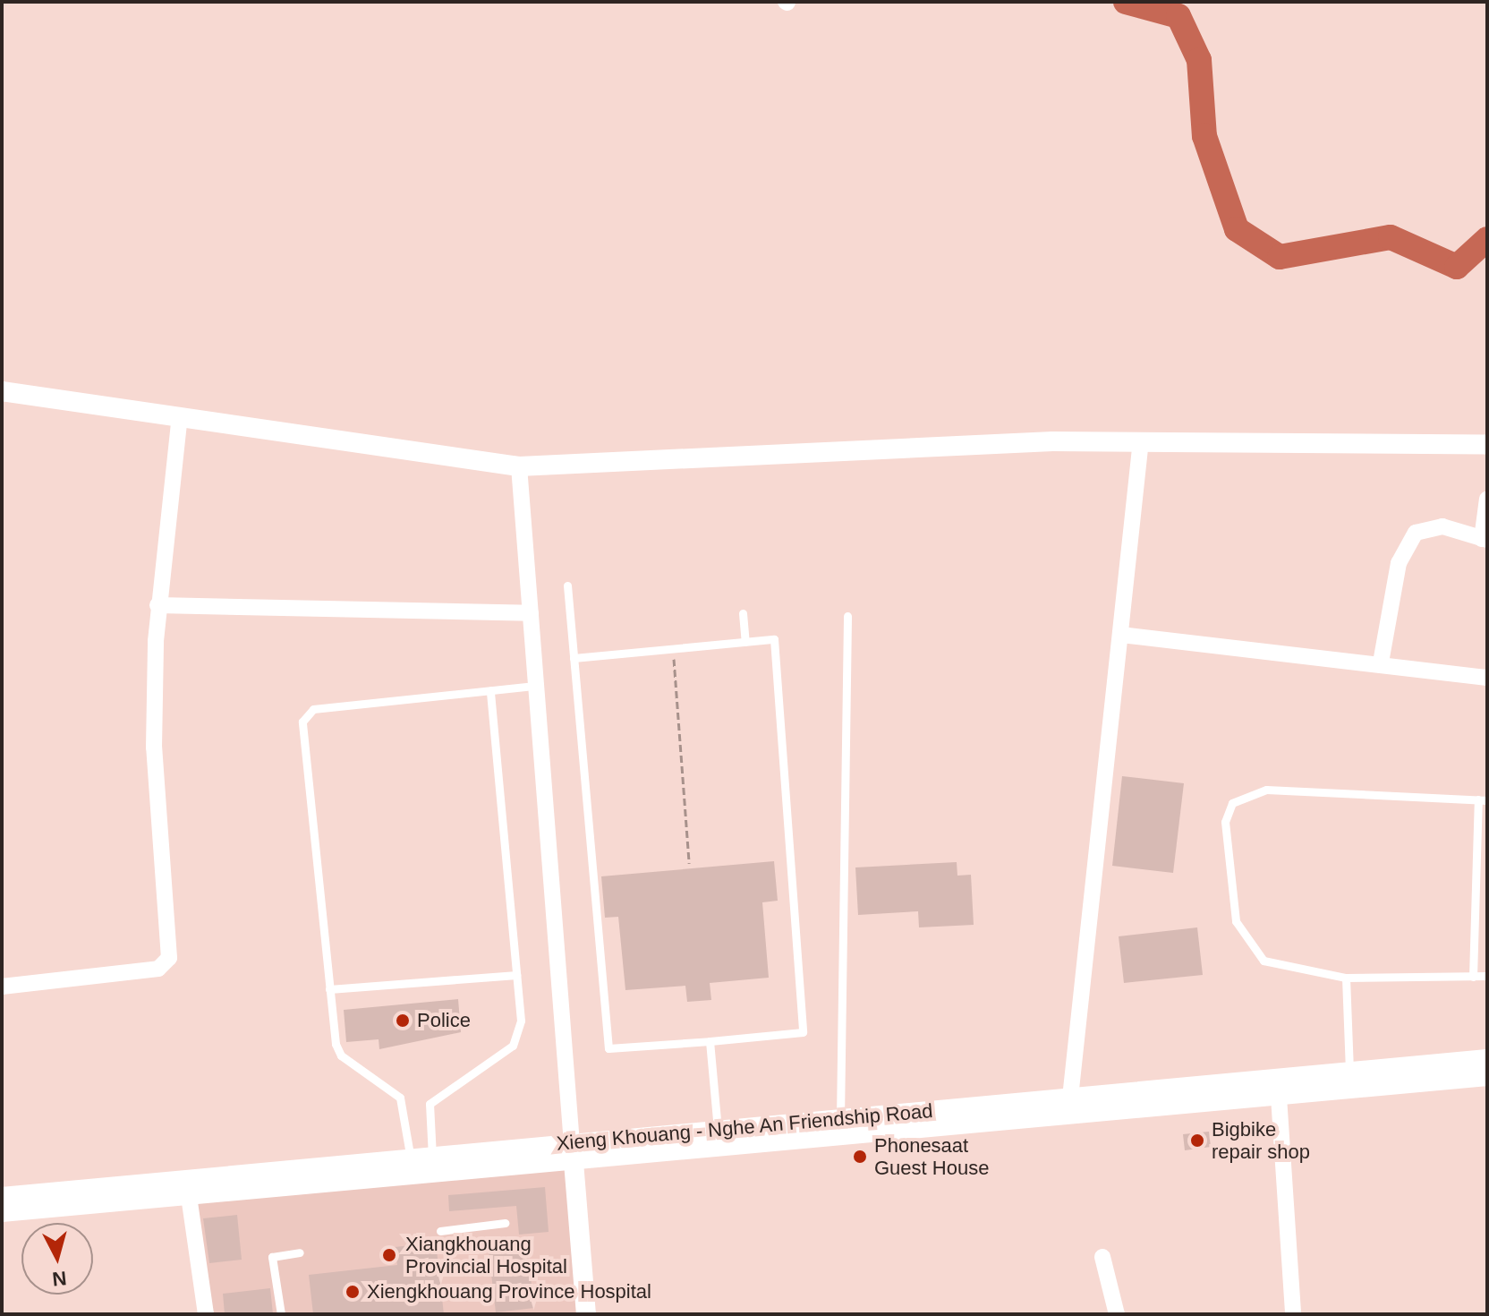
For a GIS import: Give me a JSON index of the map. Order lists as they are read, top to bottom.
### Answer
{
  "streets": {
    "street": ["Xieng Khouang - Nghe An Friendship Road"]
  },
  "places": [
    "Police",
    "Bigbike repair shop",
    "Phonesaat Guest House",
    "Xiangkhouang Provincial Hospital",
    "Xiengkhouang Province Hospital"
  ],
  "north": "bottom"
}
